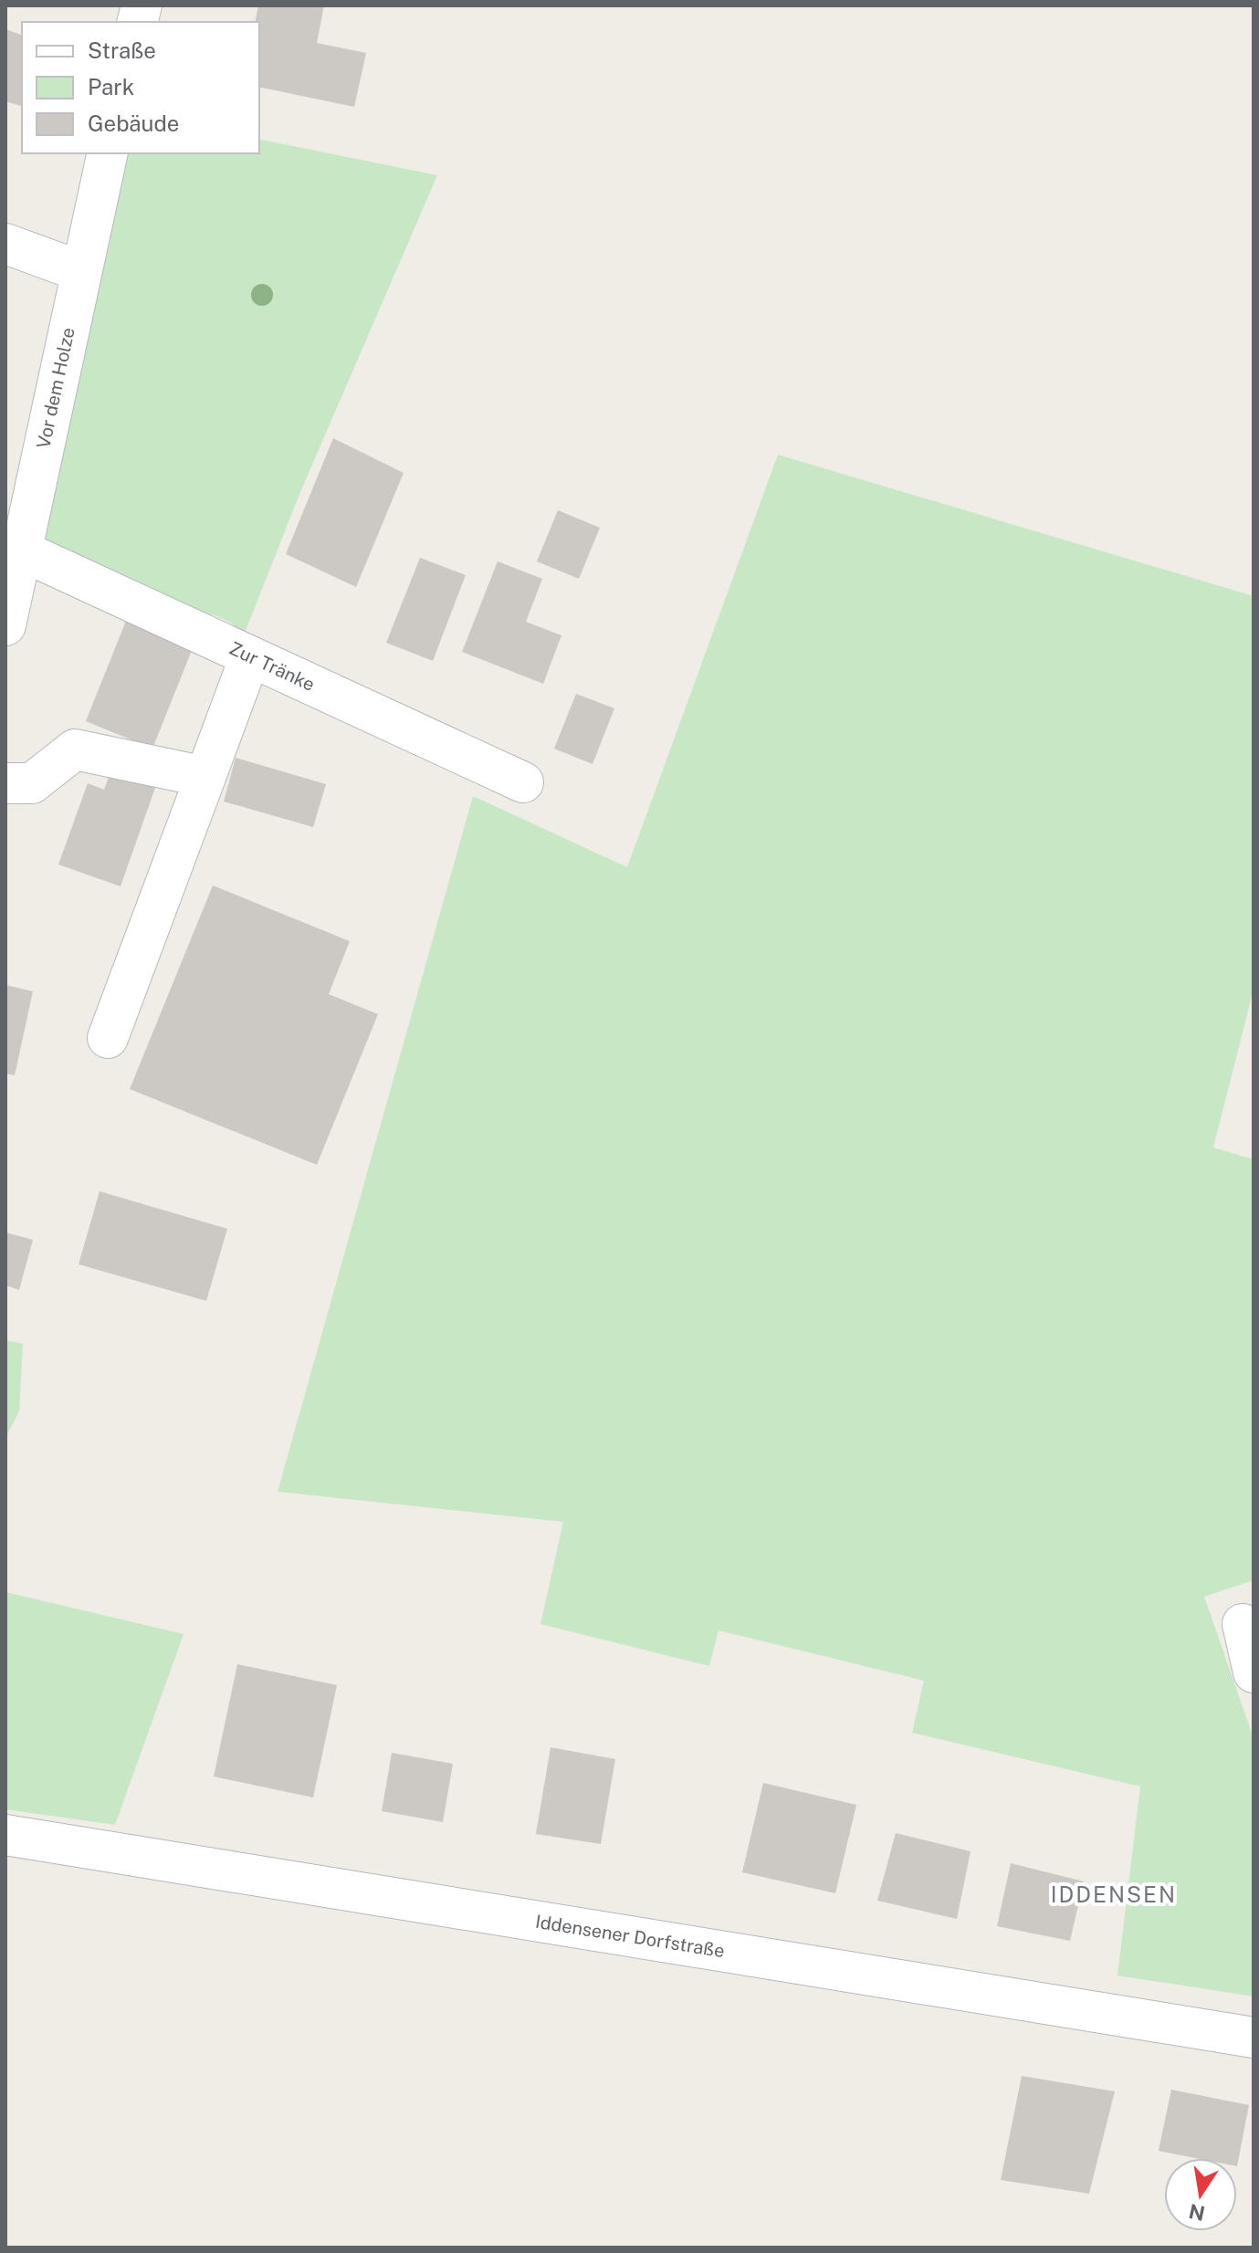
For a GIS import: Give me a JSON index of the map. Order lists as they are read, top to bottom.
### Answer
{
  "streets": {
    "street": ["Vor dem Holze", "Zur Tränke", "Iddensener Dorfstraße"]
  },
  "crossings": [
    ["Vor dem Holze", "Zur Tränke"]
  ],
  "districts": ["IDDENSEN"],
  "legend": ["Straße", "Park", "Gebäude"],
  "north": "bottom"
}
